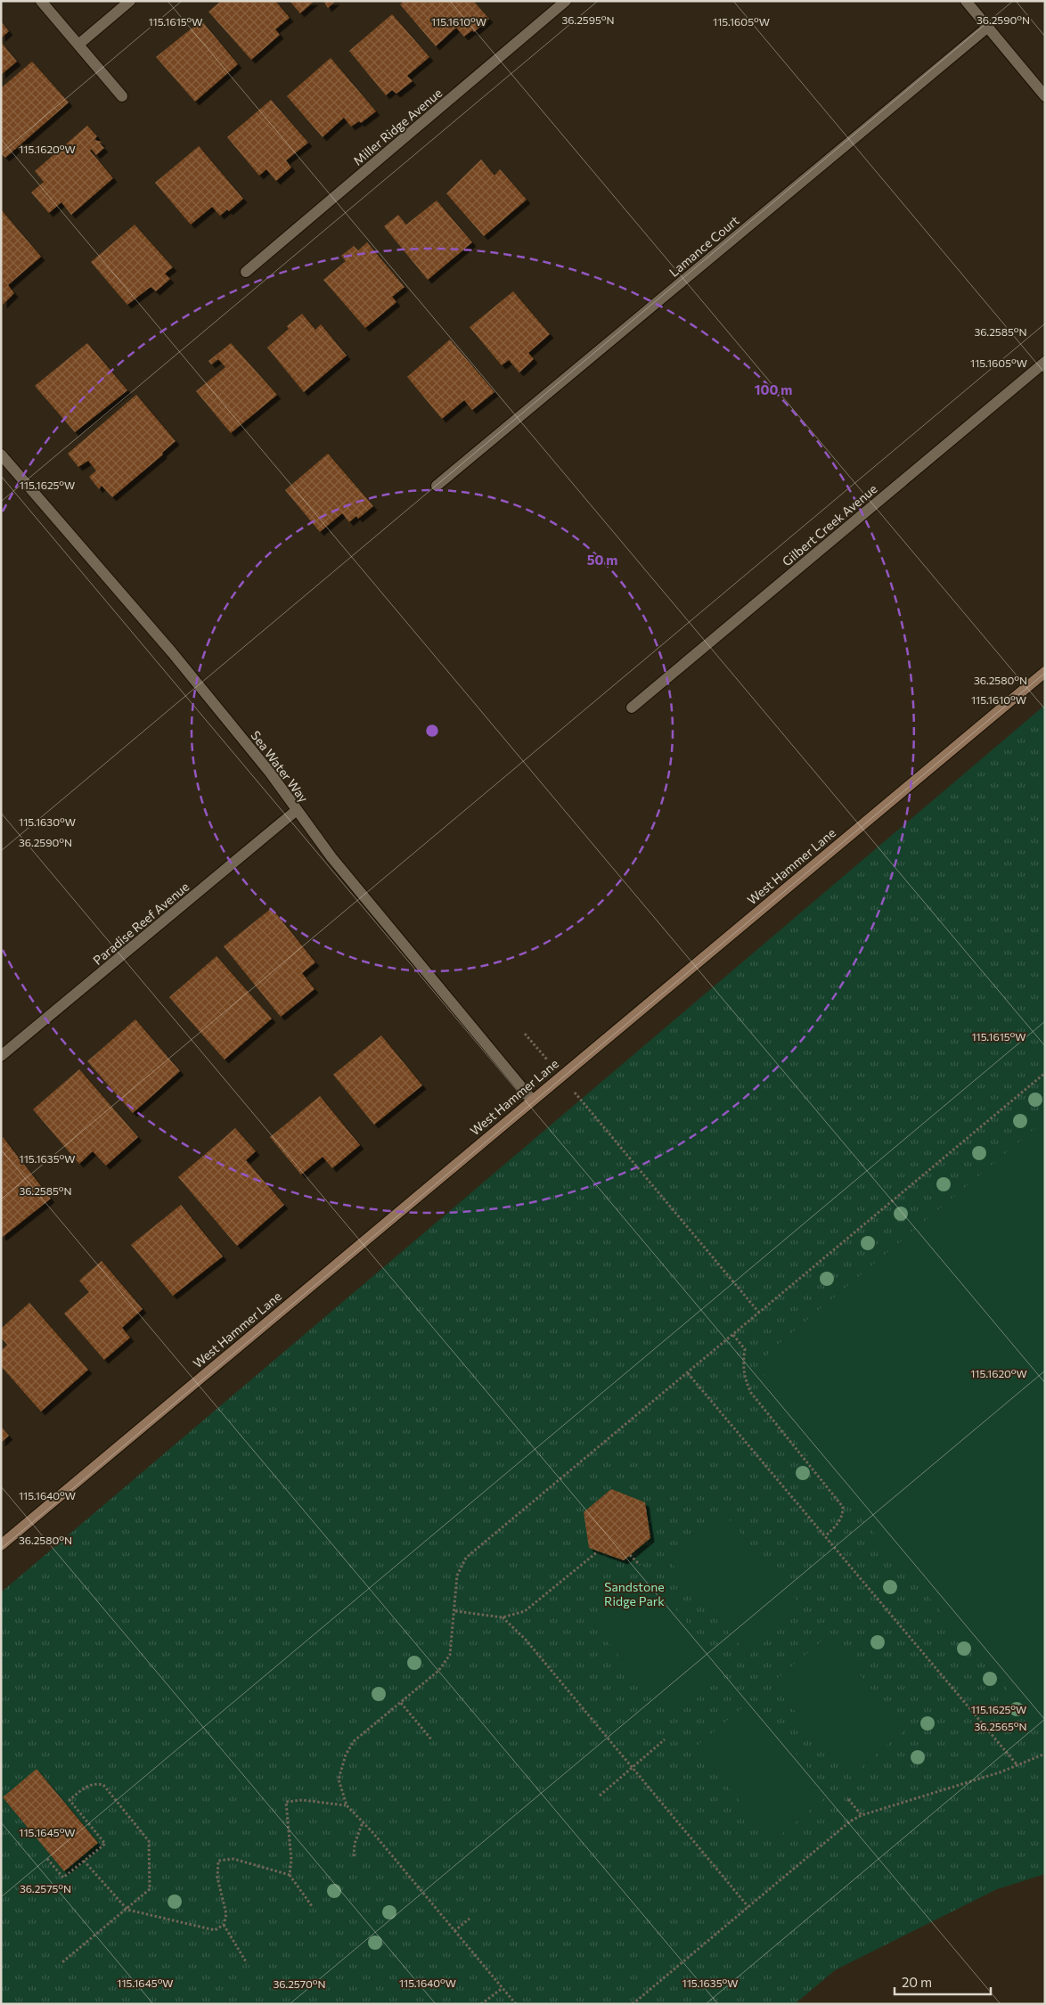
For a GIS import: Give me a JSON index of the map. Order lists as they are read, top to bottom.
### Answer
{
  "streets": {
    "street": [
      "Miller Ridge Avenue",
      "Lamance Court",
      "Gilbert Creek Avenue",
      "Sea Water Way",
      "West Hammer Lane",
      "Paradise Reef Avenue"
    ]
  },
  "crossings": [
    ["Sea Water Way", "West Hammer Lane"],
    ["Sea Water Way", "Paradise Reef Avenue"]
  ],
  "parks": ["Sandstone Ridge Park"],
  "scale_bar": "20 m",
  "coordinates": [
    "36.2595°N",
    "36.2590°N",
    "115.1615°W",
    "115.1610°W",
    "115.1605°W",
    "115.1620°W",
    "36.2585°N",
    "115.1625°W",
    "36.2580°N",
    "115.1630°W",
    "115.1635°W",
    "115.1640°W",
    "36.2565°N",
    "115.1645°W",
    "36.2575°N",
    "36.2570°N"
  ],
  "rings": ["100 m", "50 m"]
}
